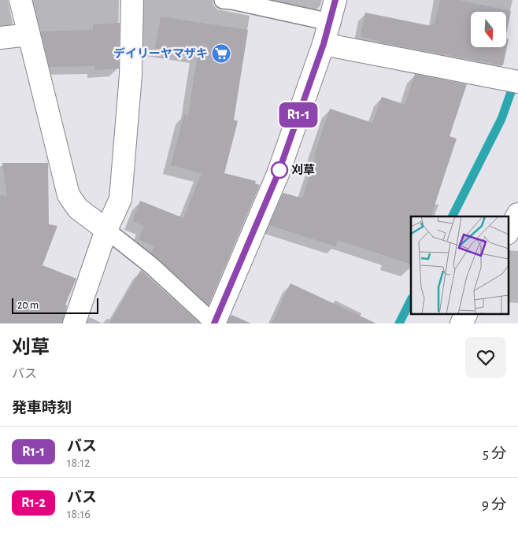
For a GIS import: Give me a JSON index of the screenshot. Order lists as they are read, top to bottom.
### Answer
{
  "places": {
    "supermarket": ["デイリーヤマザキ"],
    "other": ["刈草"]
  },
  "lines": ["bus line R1-1"],
  "scale_bar": "20 m",
  "north": "bottom",
  "page": {
    "on_map": "R1-1",
    "scale": "20 m",
    "heading": [
      ["刈草", "バス"],
      "発車時刻"
    ],
    "list": [
      {
        "mark": "R1-1",
        "name": "バス",
        "note": "18:12",
        "value": "5 分"
      },
      {
        "mark": "R1-2",
        "name": "バス",
        "note": "18:16",
        "value": "9 分"
      }
    ]
  }
}
